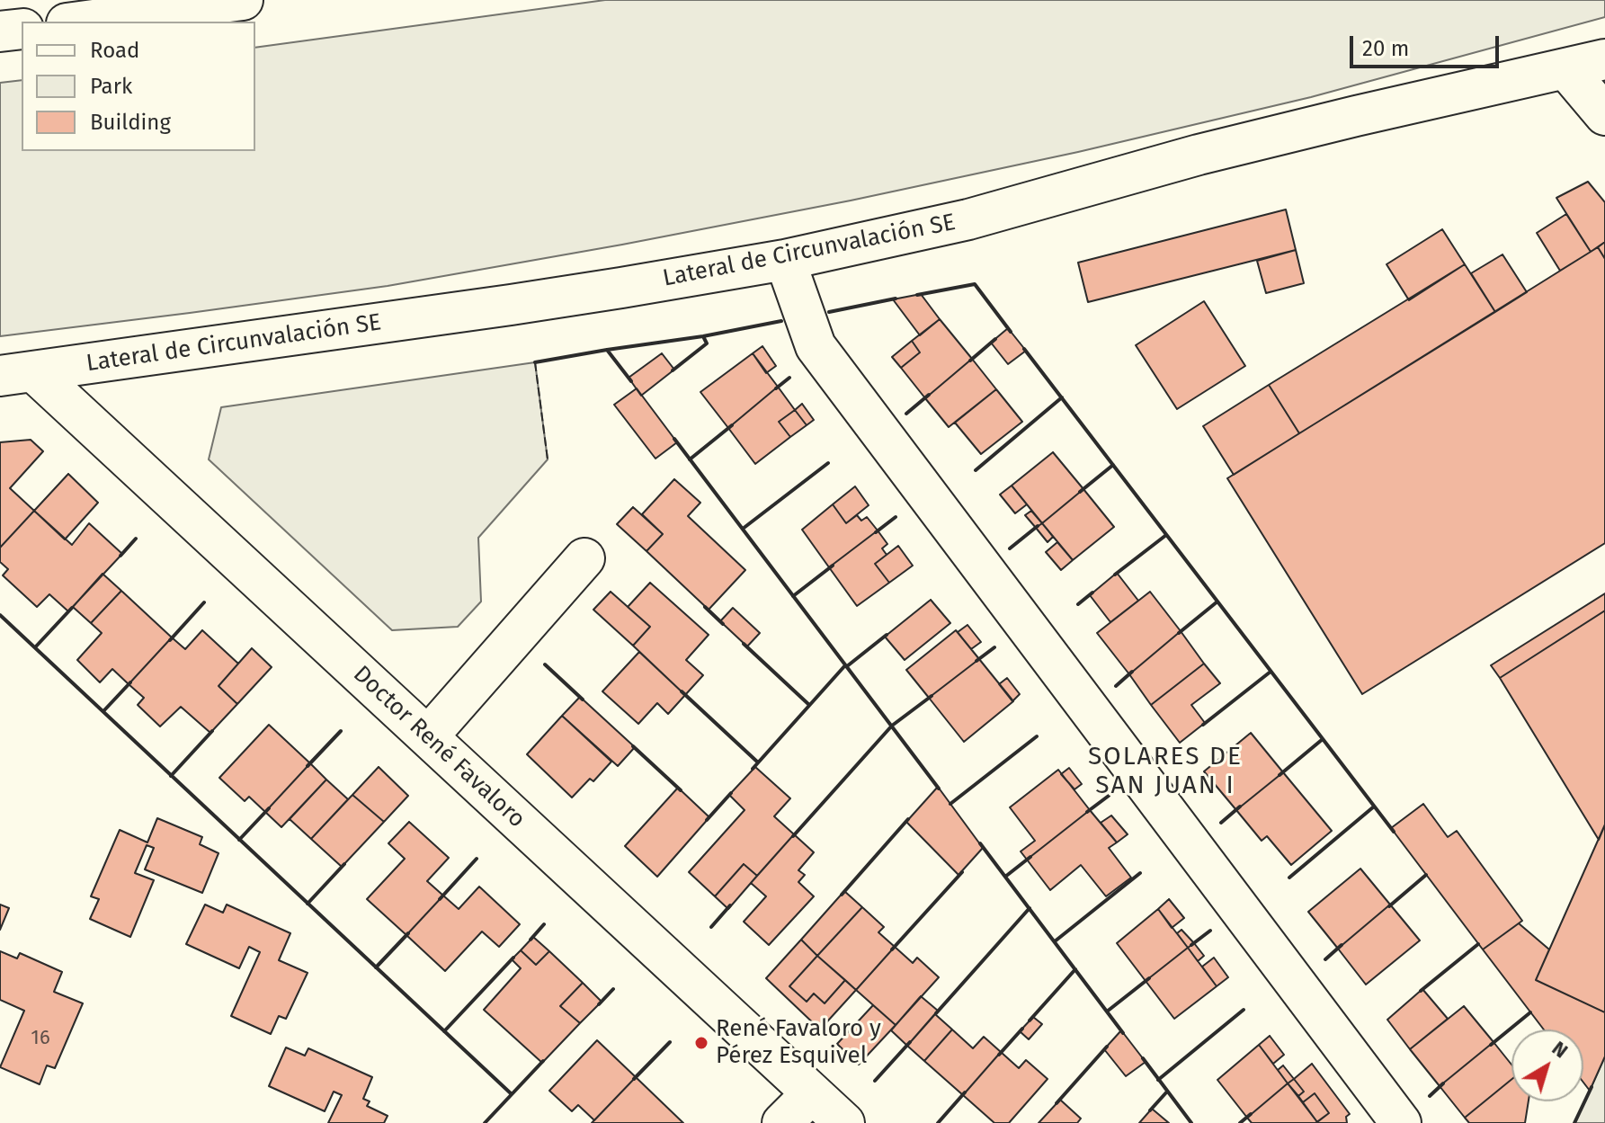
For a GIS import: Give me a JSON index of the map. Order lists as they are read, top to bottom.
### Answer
{
  "streets": {
    "main road": ["Lateral de Circunvalación SE", "Doctor René Favaloro"]
  },
  "crossings": [
    ["Lateral de Circunvalación SE", "Doctor René Favaloro"]
  ],
  "districts": ["SOLARES DE SAN JUAN I"],
  "places": ["René Favaloro y Pérez Esquivel"],
  "house_numbers": ["16"],
  "legend": ["Road", "Park", "Building"],
  "scale_bar": "20 m",
  "north": "top right"
}
